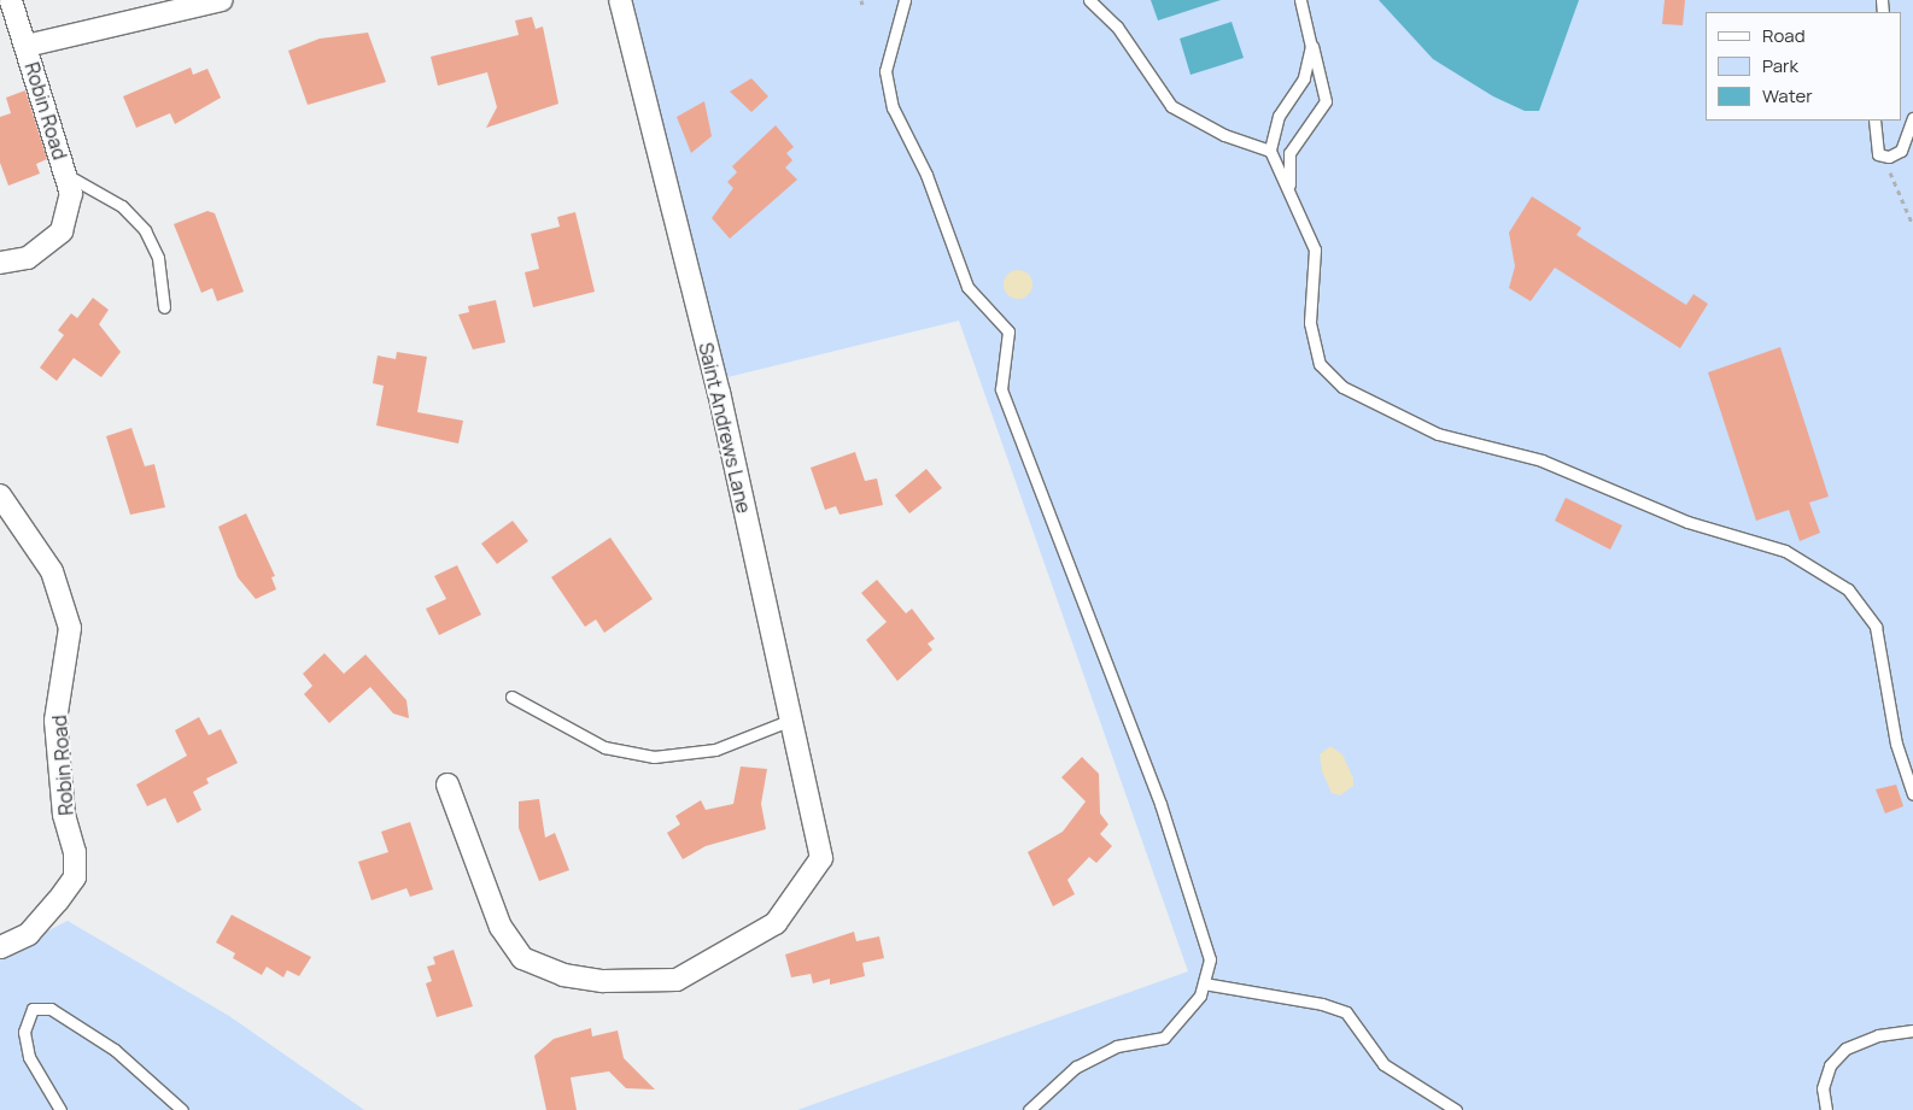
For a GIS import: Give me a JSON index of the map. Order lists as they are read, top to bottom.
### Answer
{
  "streets": {
    "street": ["Robin Road", "Saint Andrews Lane"]
  },
  "legend": ["Road", "Park", "Water"]
}
